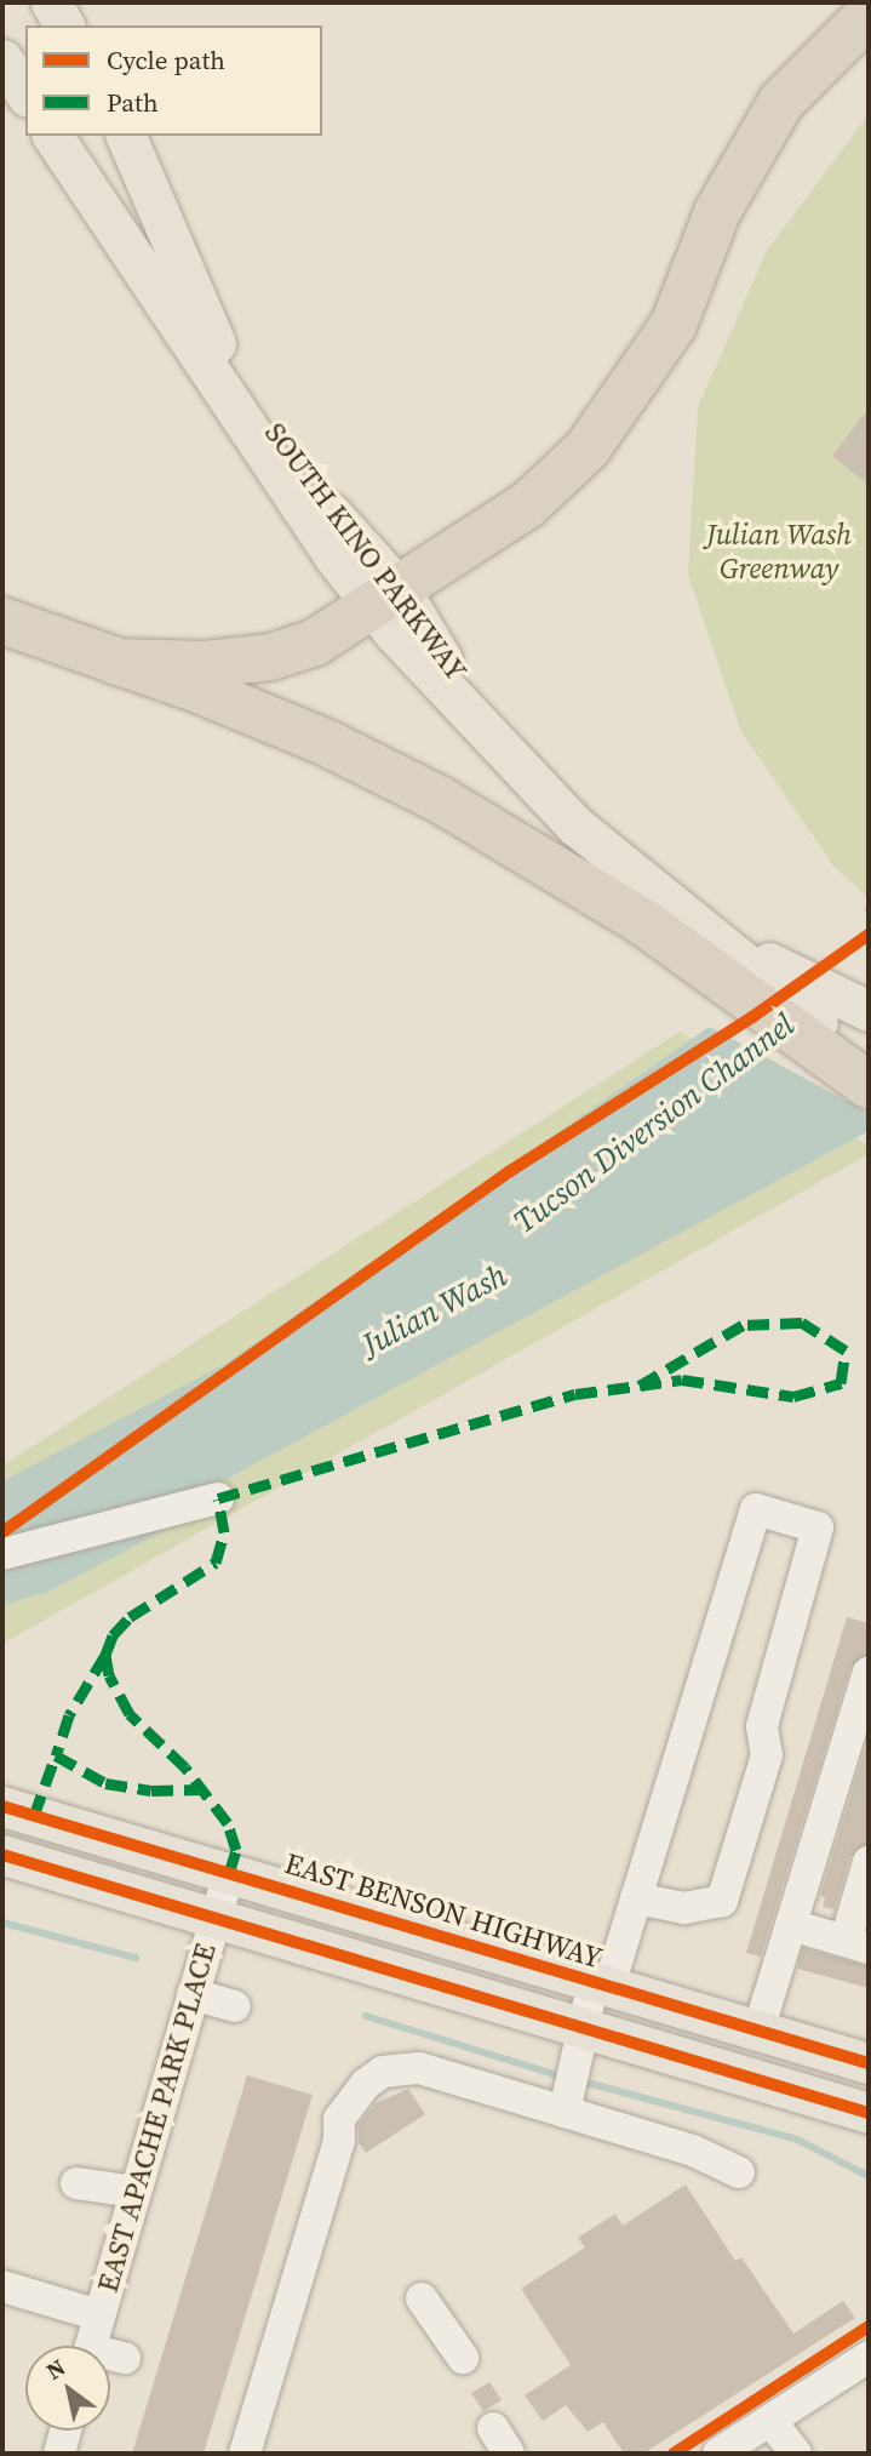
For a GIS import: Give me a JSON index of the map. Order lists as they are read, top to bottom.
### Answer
{
  "streets": {
    "main road": ["SOUTH KINO PARKWAY", "EAST BENSON HIGHWAY"],
    "street": ["EAST APACHE PARK PLACE"]
  },
  "crossings": [
    ["EAST BENSON HIGHWAY", "EAST APACHE PARK PLACE"]
  ],
  "water": ["Tucson Diversion Channel", "Julian Wash"],
  "parks": ["Julian Wash Greenway"],
  "legend": ["Cycle path", "Path"],
  "north": "top left"
}
